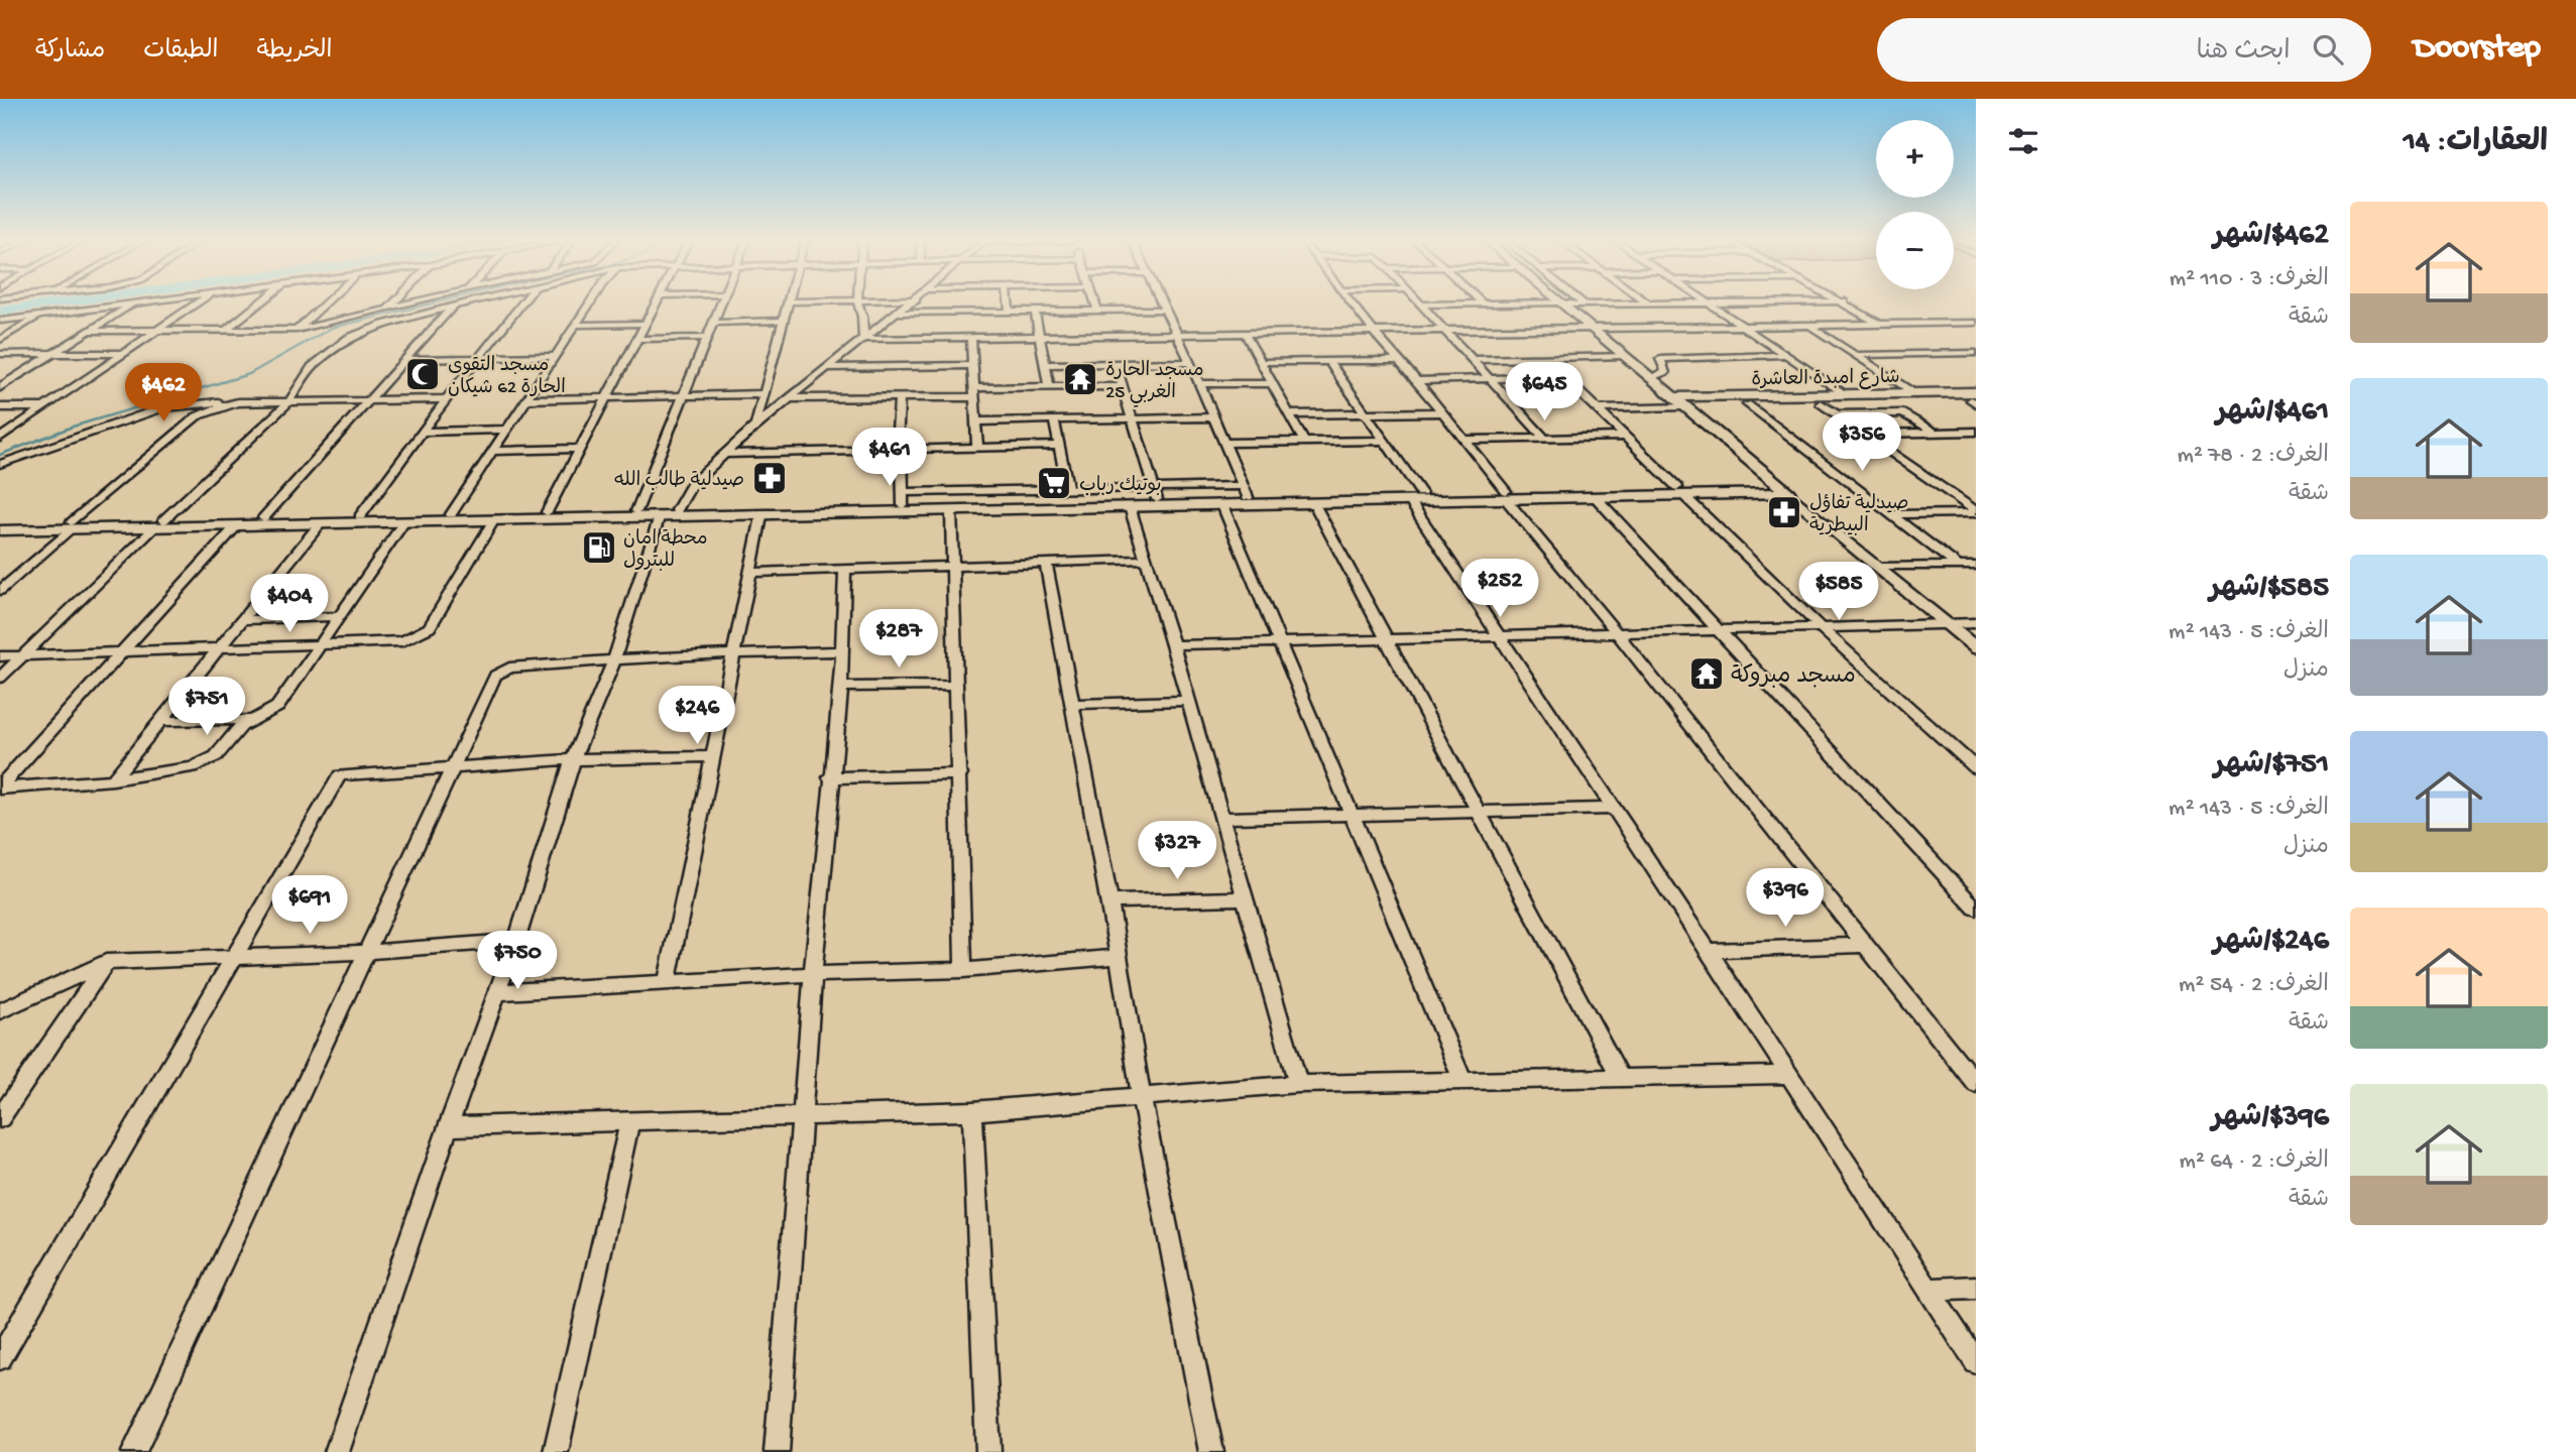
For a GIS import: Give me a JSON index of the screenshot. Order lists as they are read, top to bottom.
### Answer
{
  "streets": {
    "main road": ["شارع امبدة العاشرة"]
  },
  "places": {
    "mosque": ["مسجد التقوى الحارة 62 شيكان"],
    "temple": ["مسجد الحارة 25 الغربي", "مسجد مبروكة"],
    "pharmacy": ["صيدلية طالب الله", "صيدلية تفاؤل البيطرية"],
    "supermarket": ["بوتيك رباب"],
    "fuel station": ["محطة امان للبترول"]
  },
  "page": {
    "header": "Doorstep",
    "search": "ابحث هنا",
    "nav": ["الخريطة", "الطبقات", "مشاركة"],
    "heading": "العقارات: 14",
    "map_buttons": ["+", "−"],
    "list": [
      {
        "name": "$462/شهر",
        "note": "الغرف: 3 · 110 m² · شقة"
      },
      {
        "name": "$461/شهر",
        "note": "الغرف: 2 · 78 m² · شقة"
      },
      {
        "name": "$585/شهر",
        "note": "الغرف: 5 · 143 m² · منزل"
      },
      {
        "name": "$751/شهر",
        "note": "الغرف: 5 · 143 m² · منزل"
      },
      {
        "name": "$246/شهر",
        "note": "الغرف: 2 · 54 m² · شقة"
      },
      {
        "name": "$396/شهر",
        "note": "الغرف: 2 · 64 m² · شقة"
      }
    ],
    "price": [
      "$645",
      "$462",
      "$356",
      "$461",
      "$252",
      "$585",
      "$404",
      "$287",
      "$751",
      "$246",
      "$327",
      "$396",
      "$691",
      "$750"
    ]
  }
}
